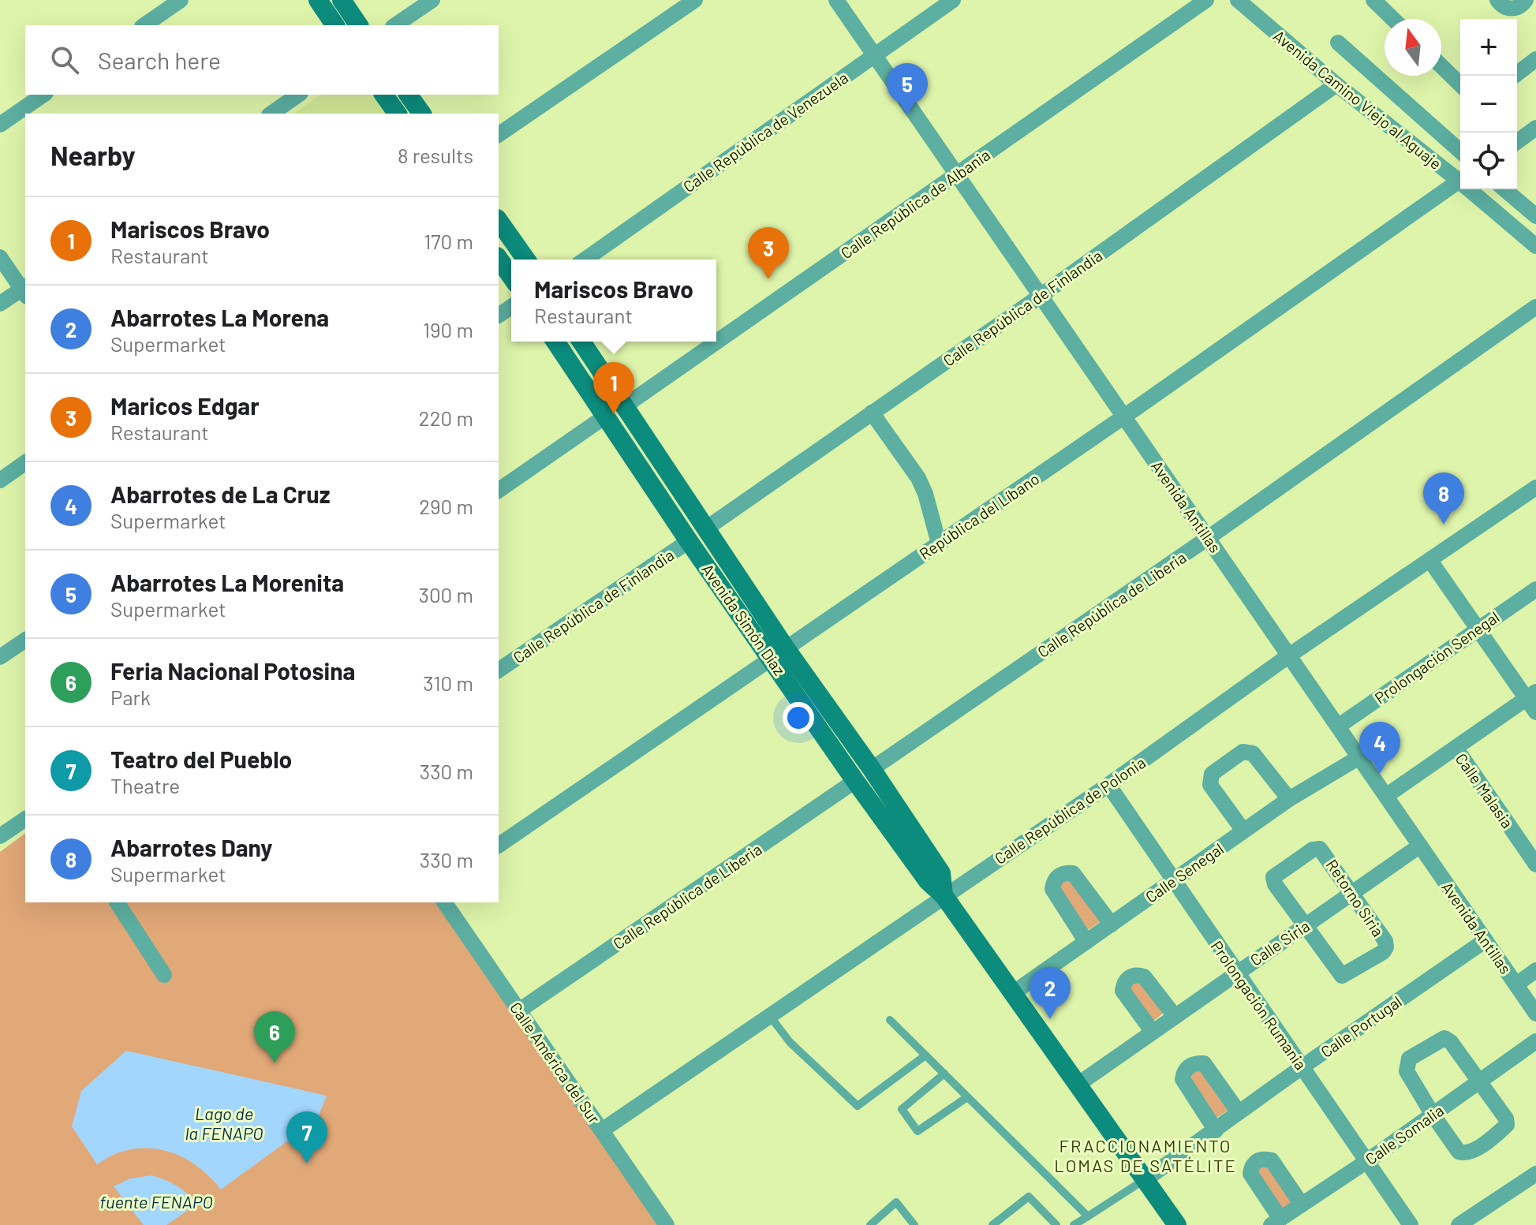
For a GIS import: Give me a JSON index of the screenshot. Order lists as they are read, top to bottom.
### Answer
{
  "streets": {
    "main road": ["Avenida Simón Díaz"],
    "street": [
      "Avenida Camino Viejo al Aguaje",
      "Calle República de Venezuela",
      "Calle República de Albania",
      "Calle República de Finlandia",
      "Avenida Antillas",
      "República del Líbano",
      "Calle República de Liberia",
      "Prolongación Senegal",
      "Calle Malasia",
      "Calle República de Polonia",
      "Calle Senegal",
      "Retorno Siria",
      "Calle Siria",
      "Prolongación Rumania",
      "Calle Portugal",
      "Calle América del Sur",
      "Calle Somalia"
    ]
  },
  "crossings": [
    ["Avenida Camino Viejo al Aguaje", "Calle República de Finlandia"],
    ["Calle República de Venezuela", "Avenida Antillas"],
    ["Calle República de Albania", "Avenida Antillas"],
    ["Calle República de Albania", "Avenida Simón Díaz"],
    ["Calle República de Finlandia", "Avenida Antillas"],
    ["Calle República de Finlandia", "Avenida Simón Díaz"],
    ["Avenida Antillas", "República del Líbano"],
    ["Avenida Antillas", "Calle República de Liberia"],
    ["Avenida Antillas", "Prolongación Senegal"],
    ["Avenida Antillas", "Calle República de Polonia"],
    ["Avenida Antillas", "Calle Senegal"],
    ["Avenida Antillas", "Calle Siria"],
    ["Avenida Antillas", "Calle Portugal"],
    ["República del Líbano", "Avenida Simón Díaz"],
    ["Calle República de Liberia", "Avenida Simón Díaz"],
    ["Calle República de Liberia", "Calle América del Sur"],
    ["Avenida Simón Díaz", "Calle República de Polonia"],
    ["Avenida Simón Díaz", "Calle Senegal"],
    ["Avenida Simón Díaz", "Calle Siria"],
    ["Avenida Simón Díaz", "Calle Portugal"],
    ["Calle República de Polonia", "Prolongación Rumania"],
    ["Calle República de Polonia", "Calle América del Sur"],
    ["Calle Senegal", "Prolongación Rumania"],
    ["Retorno Siria", "Calle Siria"],
    ["Calle Siria", "Prolongación Rumania"],
    ["Prolongación Rumania", "Calle Portugal"],
    ["Prolongación Rumania", "Calle Somalia"]
  ],
  "districts": ["FRACCIONAMIENTO LOMAS DE SATÉLITE"],
  "water": ["Lago de la FENAPO", "fuente FENAPO"],
  "north": "top",
  "page": {
    "map_buttons": ["+", "−"],
    "search": "Search here",
    "pins": [
      "5",
      "3",
      "1",
      "8",
      "4",
      "2",
      "6",
      "7"
    ],
    "heading": ["Nearby", "8 results"],
    "list": [
      {
        "mark": "1",
        "name": "Mariscos Bravo",
        "note": "Restaurant",
        "value": "170 m"
      },
      {
        "mark": "2",
        "name": "Abarrotes La Morena",
        "note": "Supermarket",
        "value": "190 m"
      },
      {
        "mark": "3",
        "name": "Maricos Edgar",
        "note": "Restaurant",
        "value": "220 m"
      },
      {
        "mark": "4",
        "name": "Abarrotes de La Cruz",
        "note": "Supermarket",
        "value": "290 m"
      },
      {
        "mark": "5",
        "name": "Abarrotes La Morenita",
        "note": "Supermarket",
        "value": "300 m"
      },
      {
        "mark": "6",
        "name": "Feria Nacional Potosina",
        "note": "Park",
        "value": "310 m"
      },
      {
        "mark": "7",
        "name": "Teatro del Pueblo",
        "note": "Theatre",
        "value": "330 m"
      },
      {
        "mark": "8",
        "name": "Abarrotes Dany",
        "note": "Supermarket",
        "value": "330 m"
      }
    ],
    "popup": ["Mariscos Bravo", "Restaurant"]
  }
}
